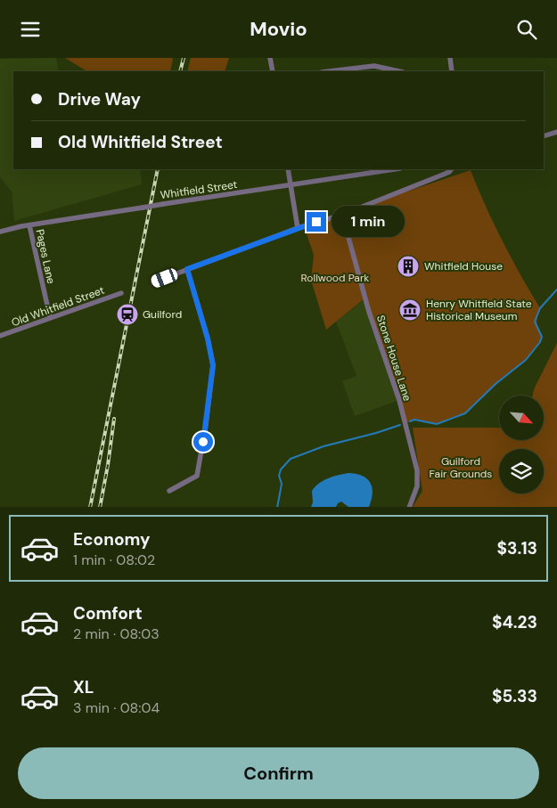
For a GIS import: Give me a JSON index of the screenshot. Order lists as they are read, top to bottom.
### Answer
{
  "streets": {
    "street": [
      "Whitfield Street",
      "Pages Lane",
      "Old Whitfield Street",
      "Stone House Lane"
    ]
  },
  "crossings": [
    ["Whitfield Street", "Pages Lane"],
    ["Pages Lane", "Old Whitfield Street"]
  ],
  "parks": ["Rollwood Park", "Guilford Fair Grounds"],
  "places": {
    "building": ["Whitfield House"],
    "museum": ["Henry Whitfield State Historical Museum"],
    "station": ["Guilford"]
  },
  "north": "bottom right",
  "page": {
    "header": "Movio",
    "banner": ["Drive Way", "Old Whitfield Street"],
    "bubble": "1 min",
    "list": [
      {
        "name": "Economy",
        "note": "1 min · 08:02",
        "value": "$3.13"
      },
      {
        "name": "Comfort",
        "note": "2 min · 08:03",
        "value": "$4.23"
      },
      {
        "name": "XL",
        "note": "3 min · 08:04",
        "value": "$5.33"
      }
    ],
    "buttons": "Confirm"
  }
}
